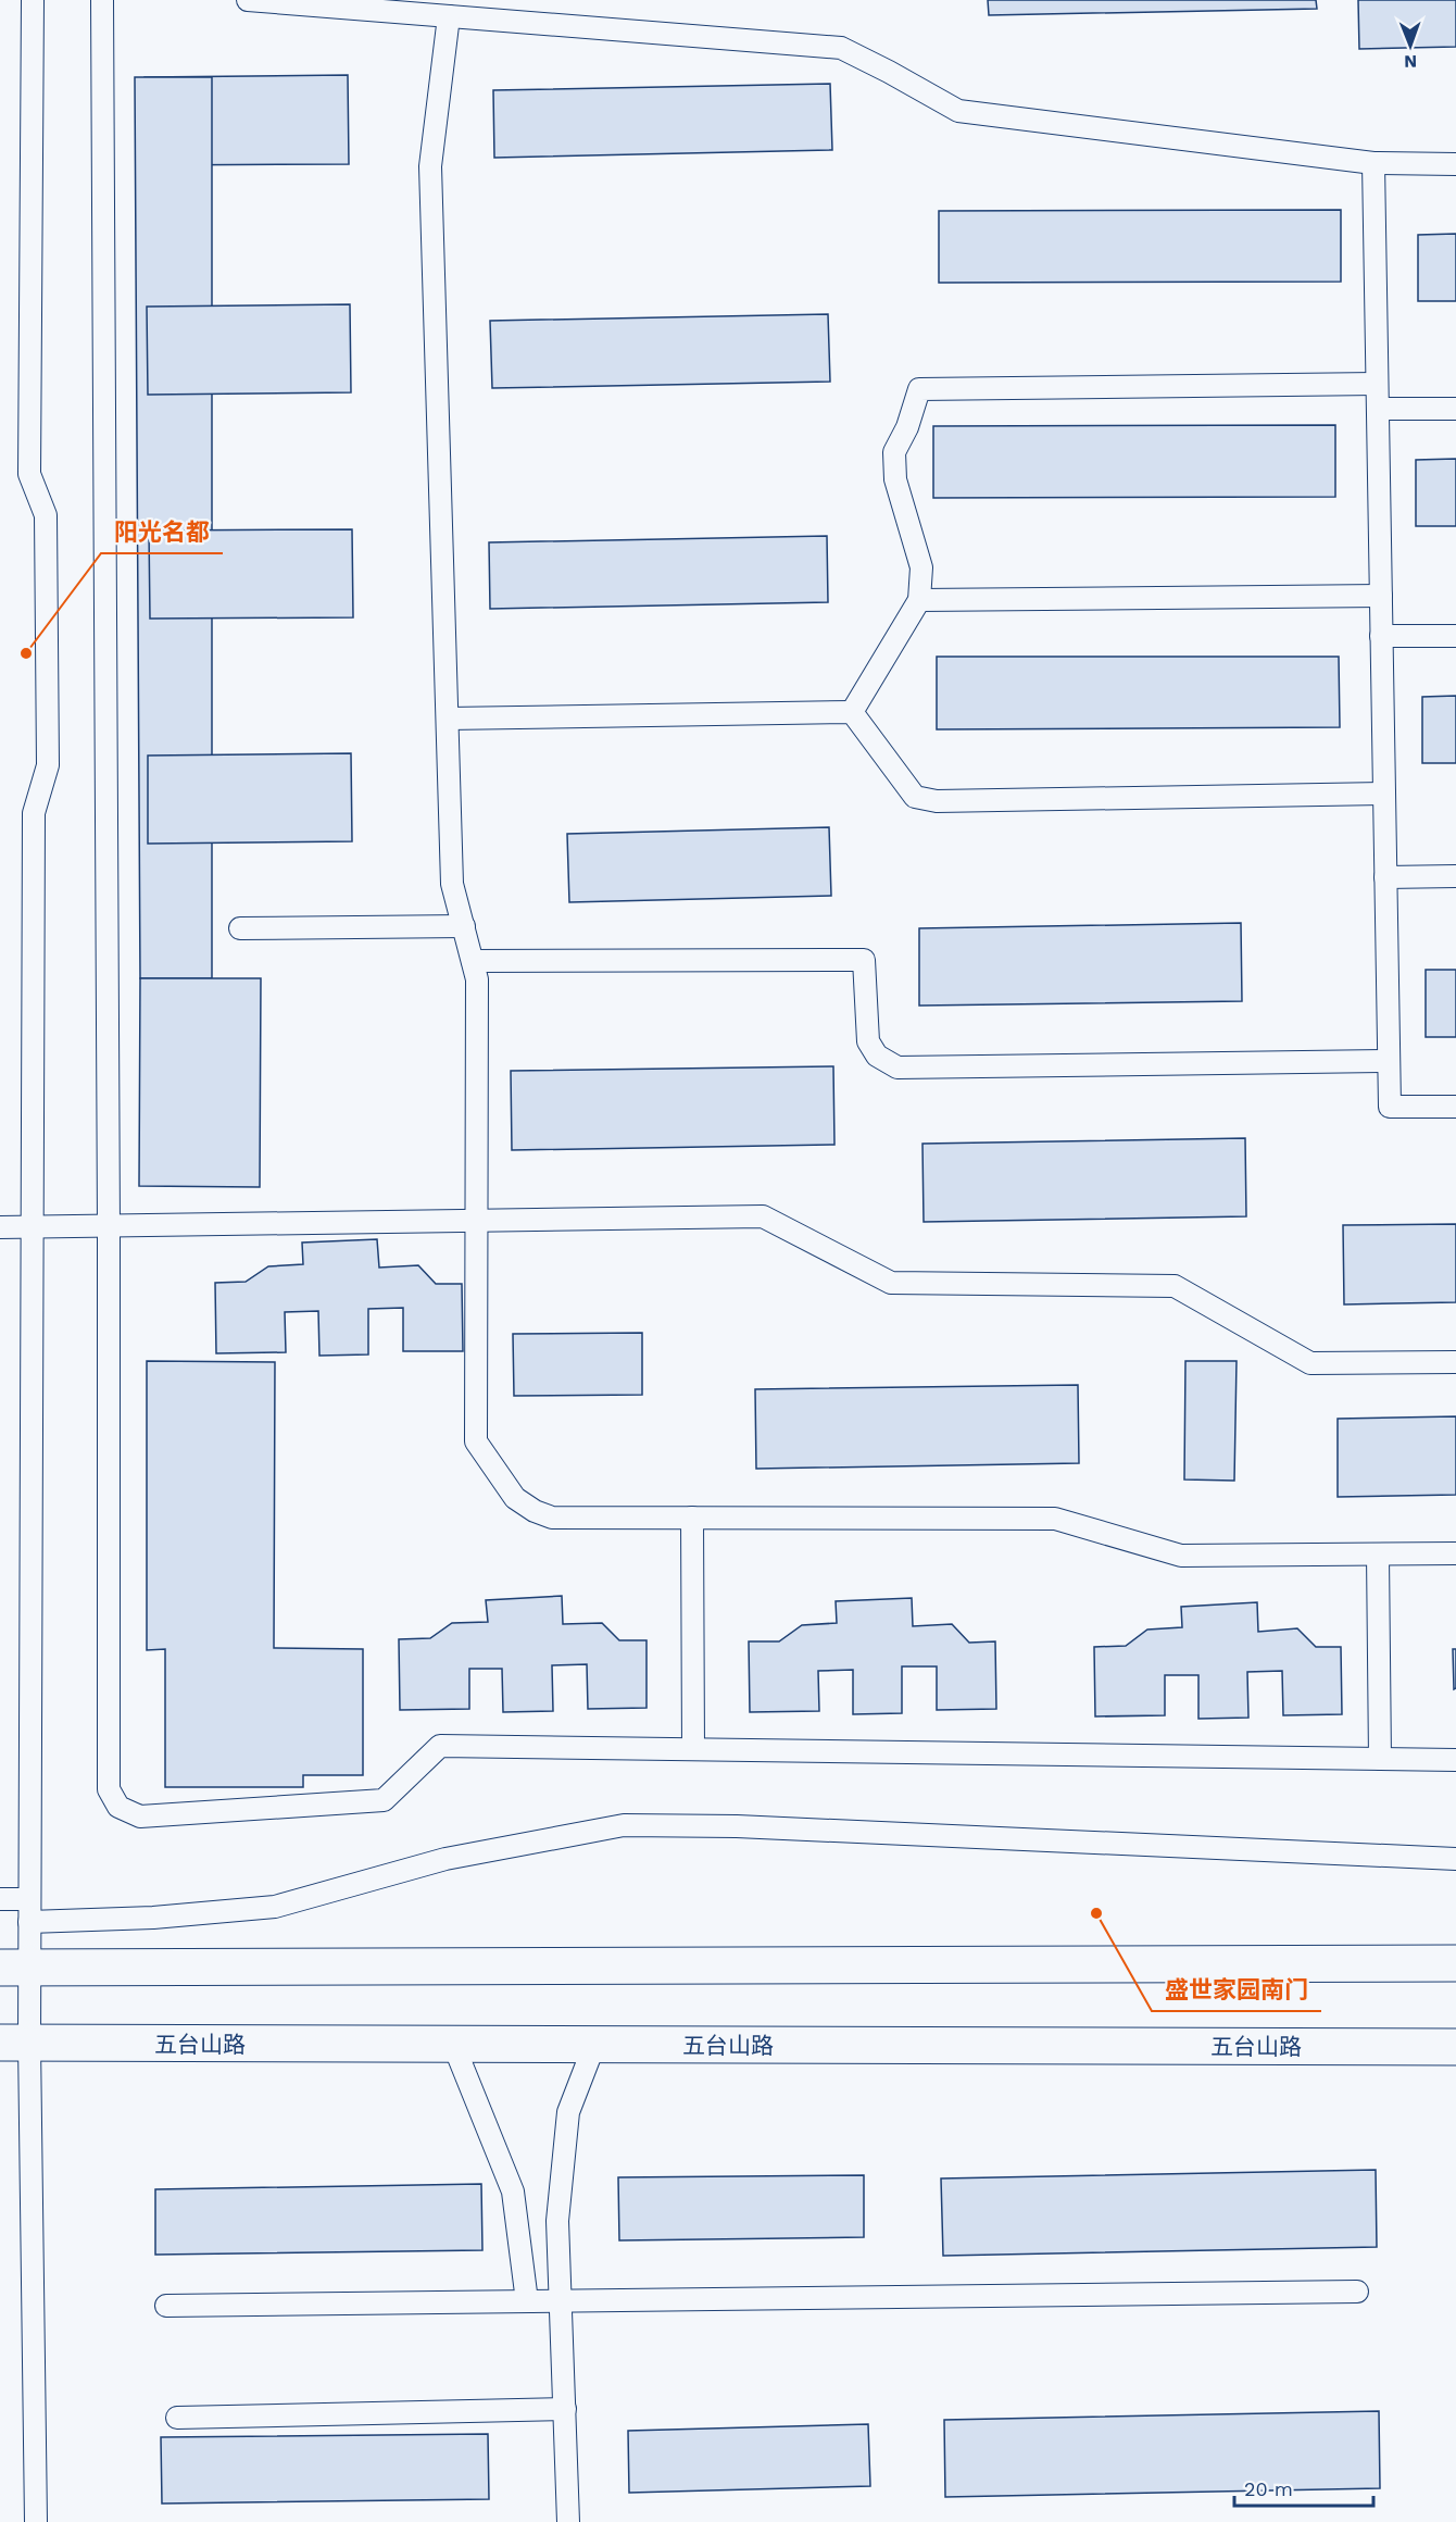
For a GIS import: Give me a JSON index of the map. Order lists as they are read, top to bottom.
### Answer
{
  "streets": {
    "main road": ["五台山路"]
  },
  "places": ["阳光名都", "盛世家园南门"],
  "scale_bar": "20 m",
  "north": "bottom"
}
